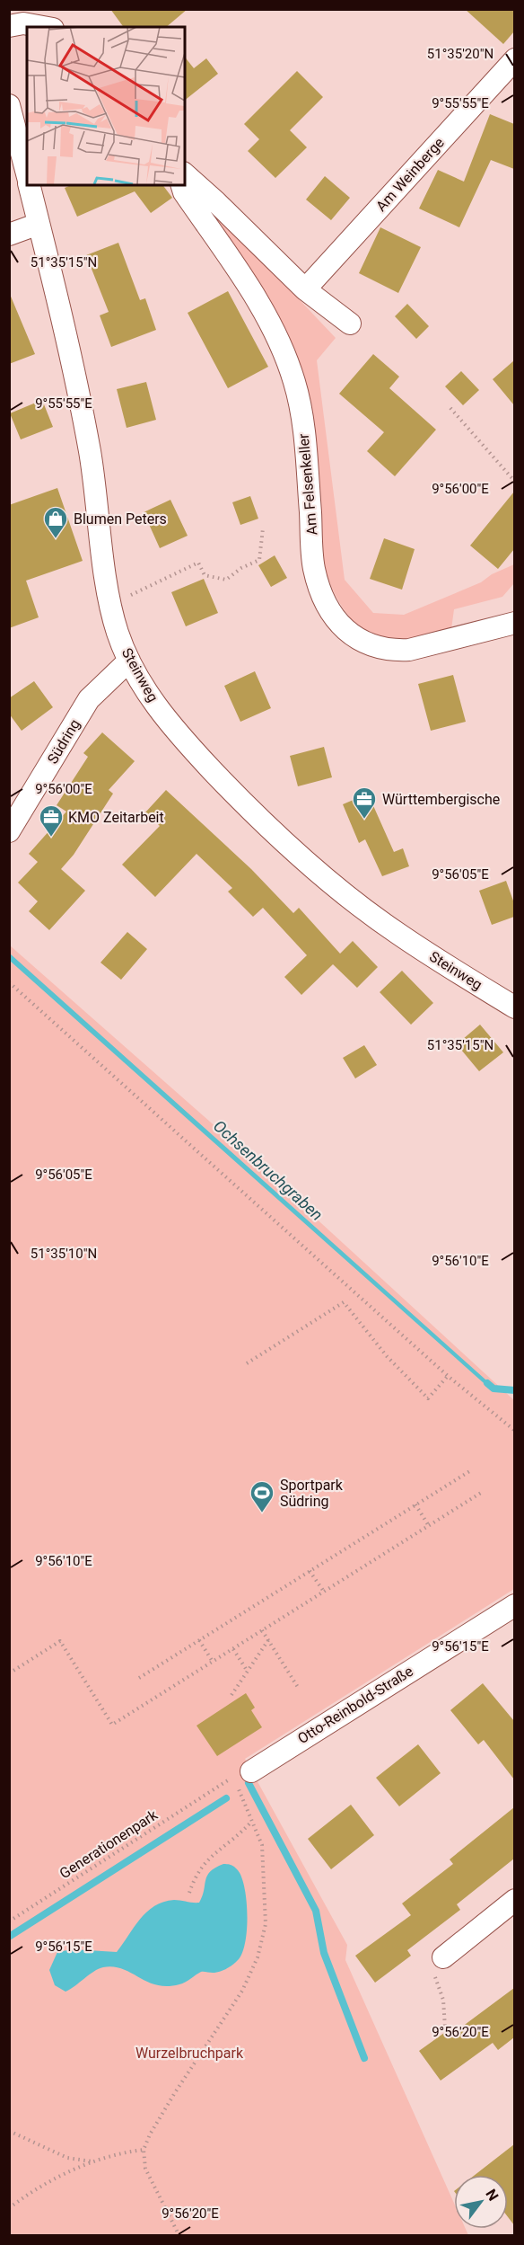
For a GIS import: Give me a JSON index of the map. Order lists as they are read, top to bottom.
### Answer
{
  "streets": {
    "street": [
      "Am Weinberge",
      "Am Felsenkeller",
      "Steinweg",
      "Südring",
      "Otto-Reinbold-Straße"
    ],
    "path": ["Generationenpark"]
  },
  "crossings": [
    ["Steinweg", "Südring"]
  ],
  "water": ["Ochsenbruchgraben"],
  "parks": ["Wurzelbruchpark"],
  "places": {
    "shop": ["Blumen Peters"],
    "office": ["Württembergische", "KMO Zeitarbeit"],
    "sports": ["Sportpark Südring"]
  },
  "north": "top right",
  "coordinates": [
    "51°35'20\"N",
    "9°55'55\"E",
    "51°35'15\"N",
    "9°56'00\"E",
    "9°56'05\"E",
    "51°35'10\"N",
    "9°56'10\"E",
    "9°56'15\"E",
    "9°56'20\"E"
  ]
}
